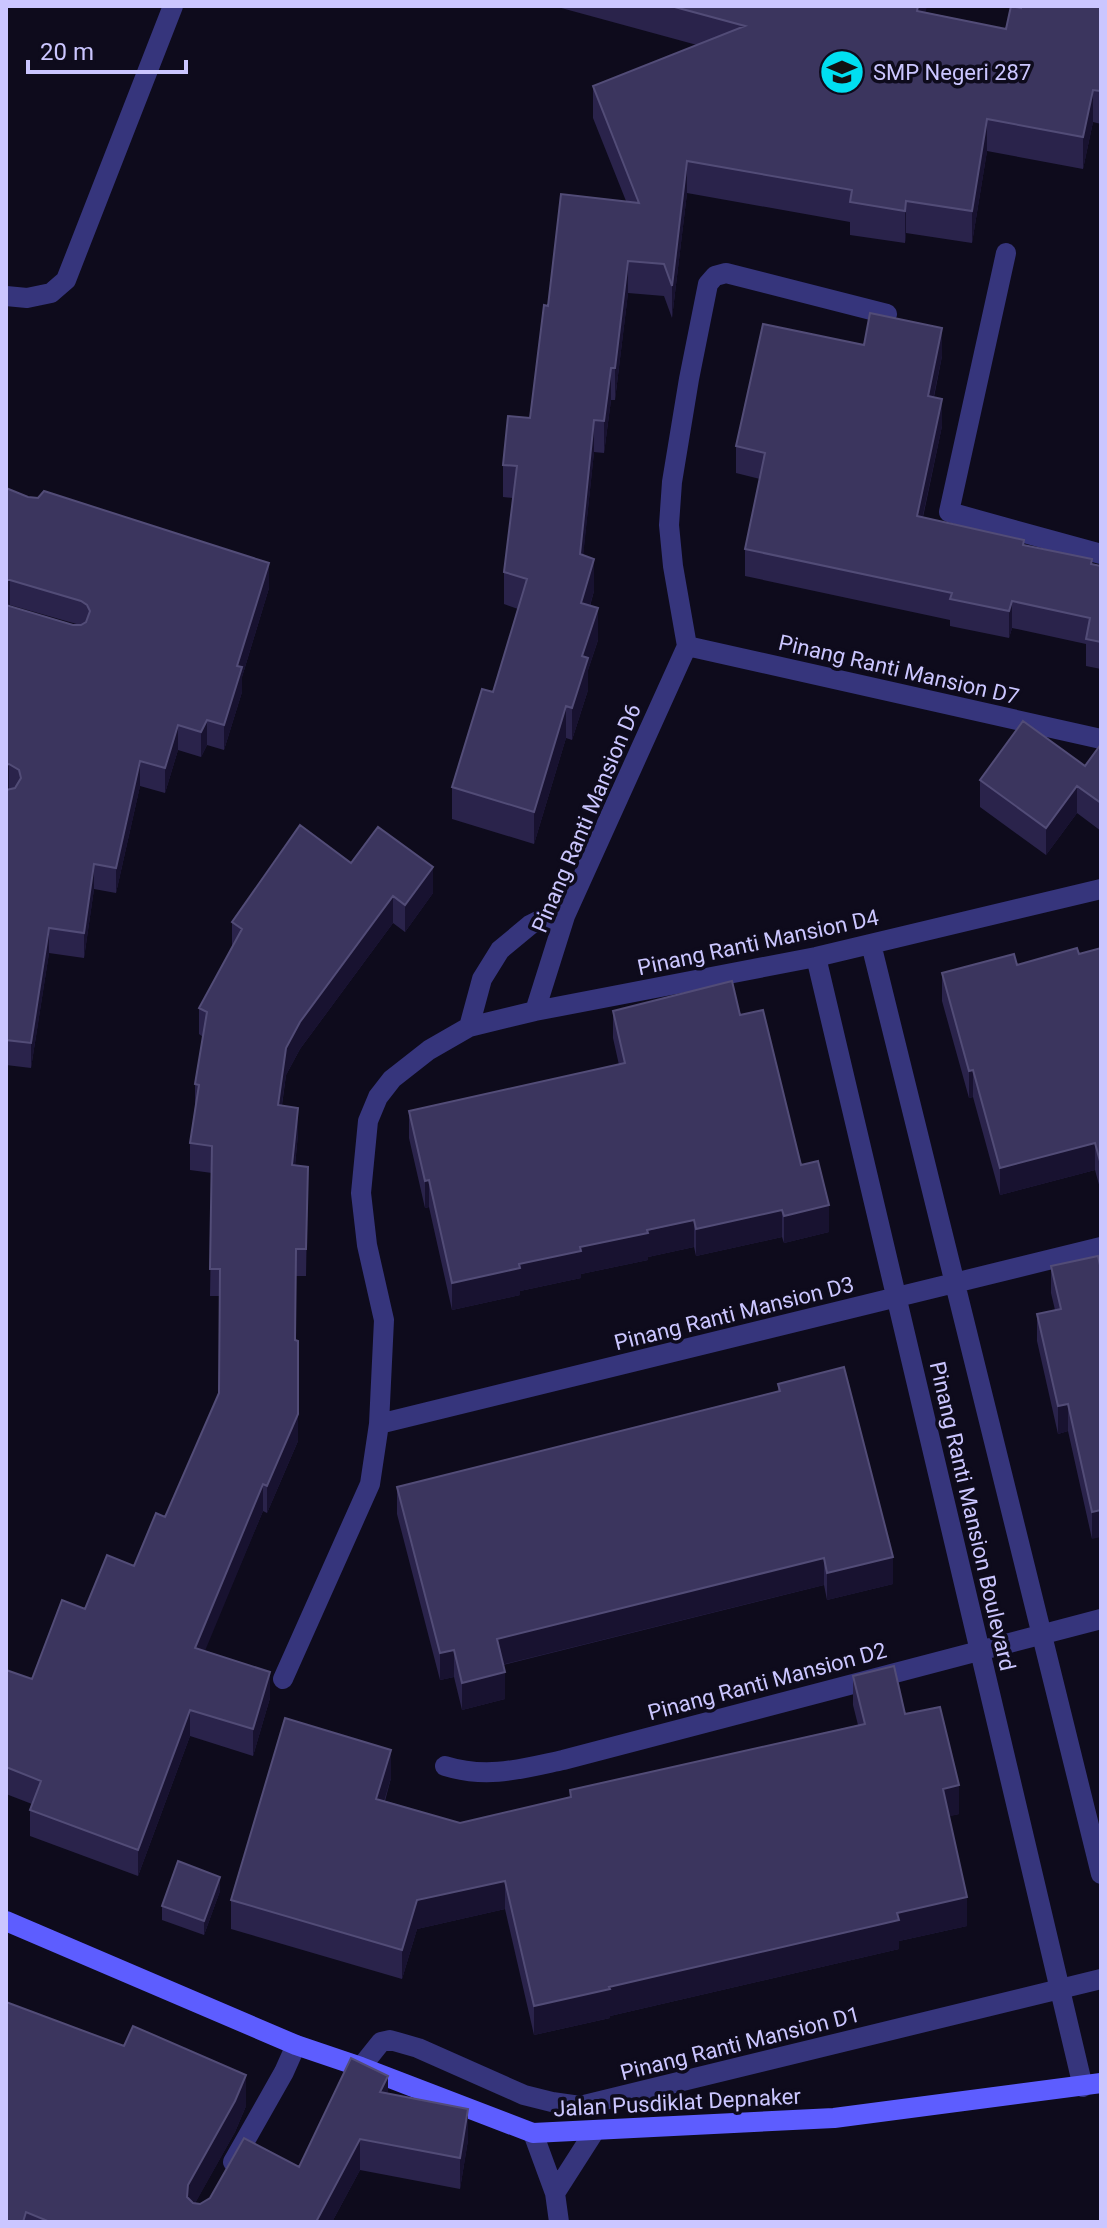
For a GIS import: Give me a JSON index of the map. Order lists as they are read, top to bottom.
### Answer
{
  "streets": {
    "street": [
      "Pinang Ranti Mansion D7",
      "Pinang Ranti Mansion D6",
      "Pinang Ranti Mansion D4",
      "Pinang Ranti Mansion D3",
      "Pinang Ranti Mansion Boulevard",
      "Pinang Ranti Mansion D2",
      "Pinang Ranti Mansion D1",
      "Jalan Pusdiklat Depnaker"
    ]
  },
  "crossings": [
    ["Pinang Ranti Mansion D7", "Pinang Ranti Mansion D6"],
    ["Pinang Ranti Mansion D6", "Pinang Ranti Mansion D4"],
    ["Pinang Ranti Mansion D4", "Pinang Ranti Mansion D3"],
    ["Pinang Ranti Mansion D4", "Pinang Ranti Mansion Boulevard"],
    ["Pinang Ranti Mansion D3", "Pinang Ranti Mansion Boulevard"],
    ["Pinang Ranti Mansion Boulevard", "Pinang Ranti Mansion D2"],
    ["Pinang Ranti Mansion Boulevard", "Pinang Ranti Mansion D1"],
    ["Pinang Ranti Mansion Boulevard", "Jalan Pusdiklat Depnaker"],
    ["Pinang Ranti Mansion D1", "Jalan Pusdiklat Depnaker"]
  ],
  "places": {
    "school or university": ["SMP Negeri 287"]
  },
  "scale_bar": "20 m"
}
